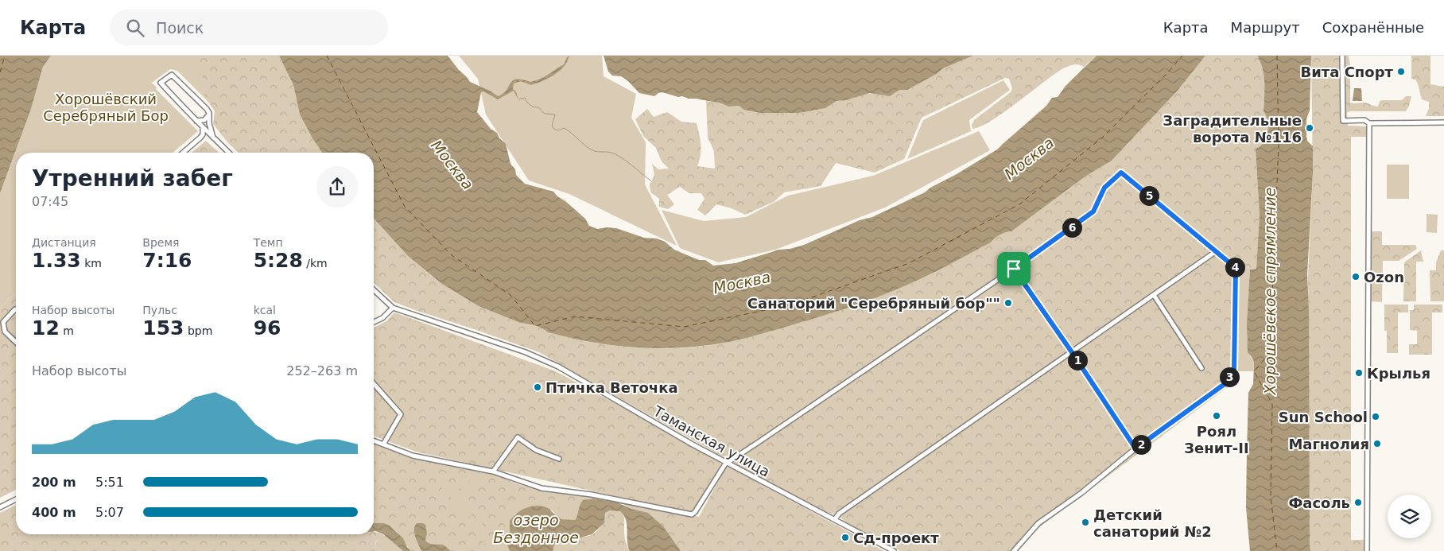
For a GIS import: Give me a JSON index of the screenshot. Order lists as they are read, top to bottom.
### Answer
{
  "streets": {
    "street": ["Таманская улица"]
  },
  "water": ["Москва", "Хорошёвское спрямление", "озеро Бездонное"],
  "parks": ["Хорошёвский Серебряный Бор"],
  "places": [
    "Вита Спорт",
    "Заградительные ворота №116",
    "Ozon",
    "Санаторий \"Серебряный бор\"\"",
    "Крылья",
    "Птичка Веточка",
    "Роял Зенит-II",
    "Sun School",
    "Магнолия",
    "Фасоль",
    "Детский санаторий №2",
    "Сд-проект"
  ],
  "page": {
    "header": "Карта",
    "search": "Поиск",
    "nav": ["Карта", "Маршрут", "Сохранённые"],
    "heading": ["Утренний забег", "07:45"],
    "pins": [
      "5",
      "6",
      "4",
      "1",
      "3",
      "2"
    ],
    "stats": [
      ["Дистанция", "1.33 km"],
      ["Время", "7:16"],
      ["Темп", "5:28 /km"],
      ["Набор высоты", "12 m"],
      ["Пульс", "153 bpm"],
      ["kcal", "96"]
    ],
    "chart": ["Набор высоты", "252–263 m"],
    "list": [
      {
        "name": "200 m",
        "note": "5:51"
      },
      {
        "name": "400 m",
        "note": "5:07"
      }
    ]
  }
}
